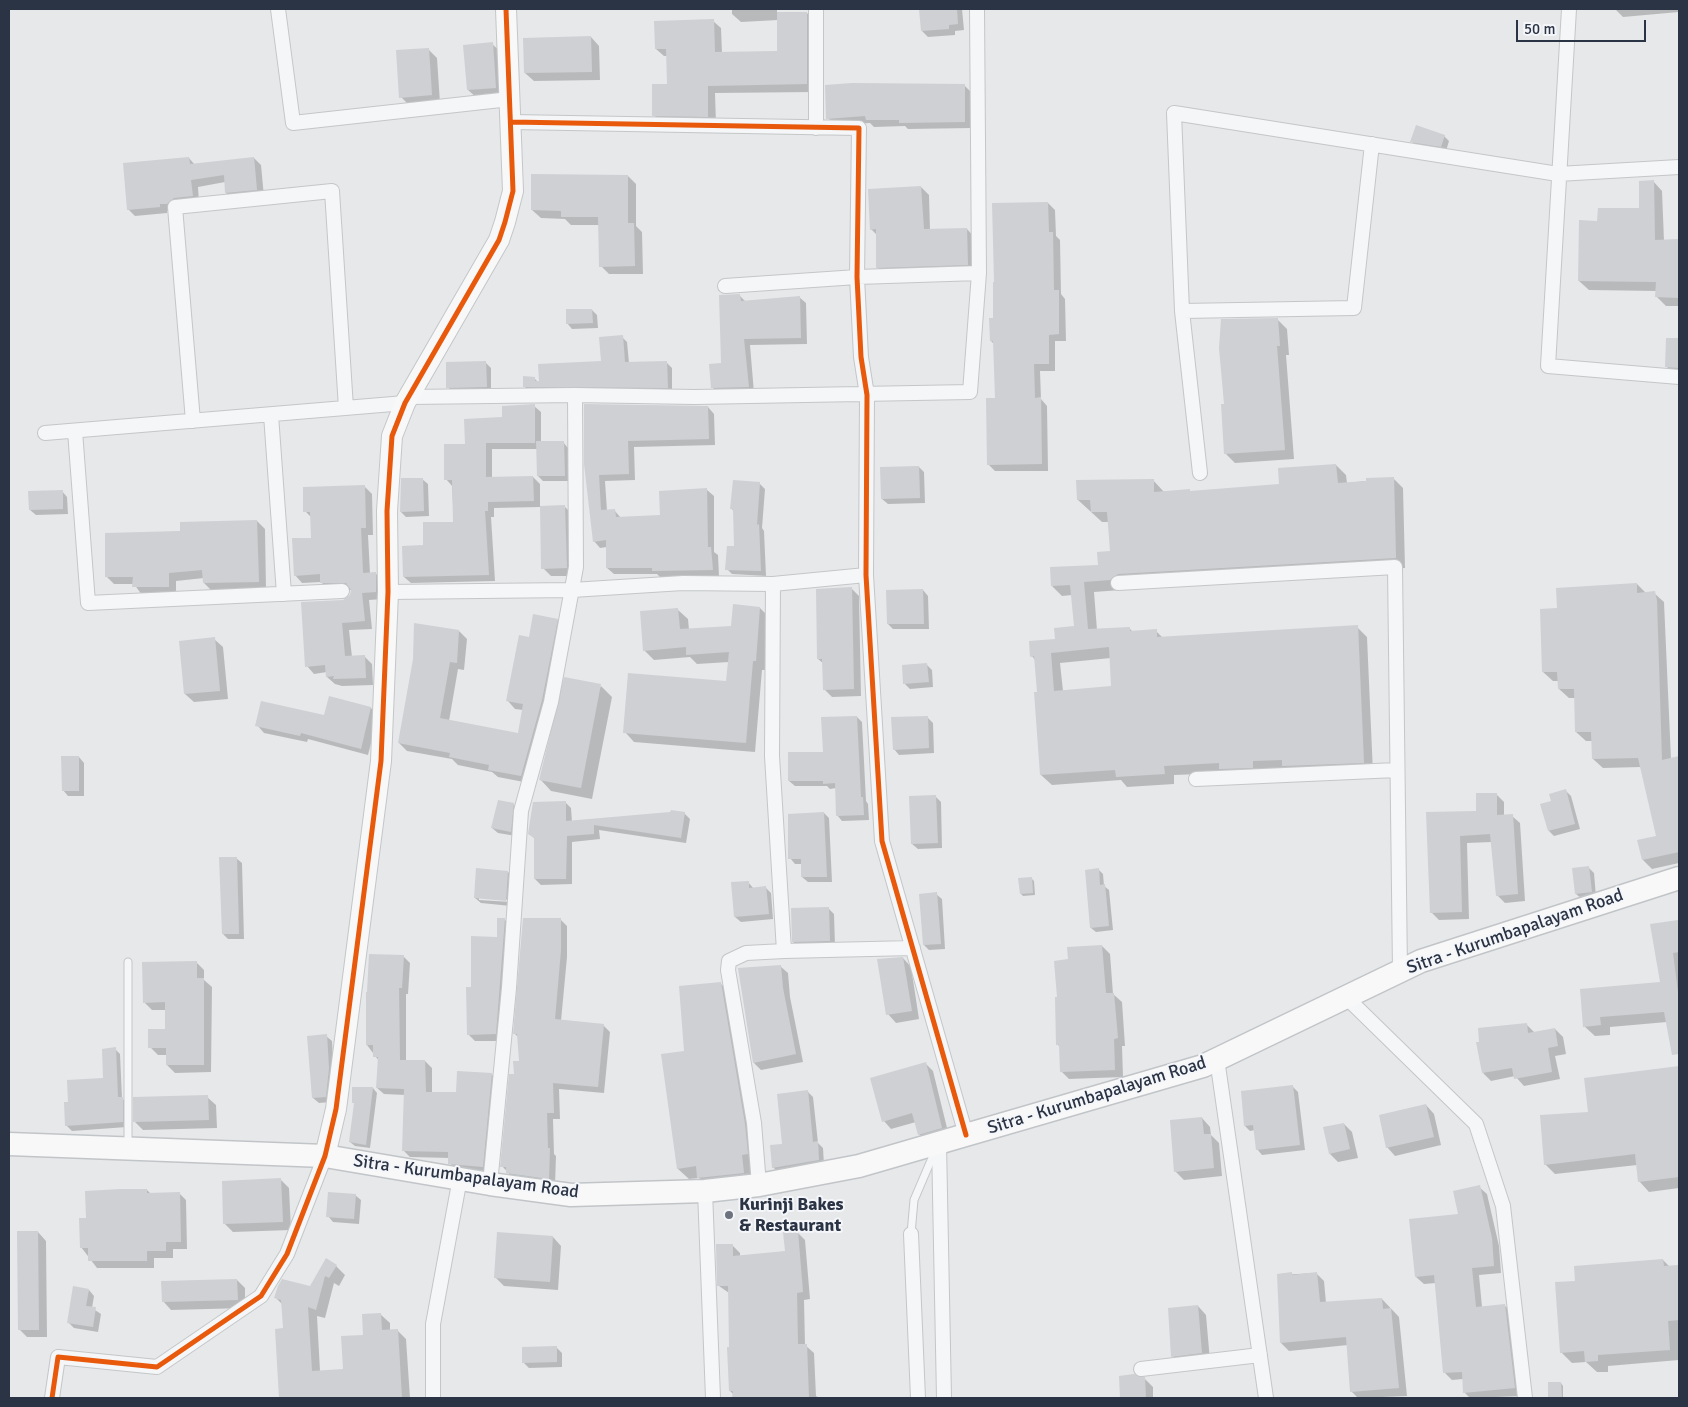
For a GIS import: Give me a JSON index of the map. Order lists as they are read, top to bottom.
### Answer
{
  "streets": {
    "main road": ["Sitra - Kurumbapalayam Road"]
  },
  "places": ["Kurinji Bakes & Restaurant"],
  "scale_bar": "50 m"
}
